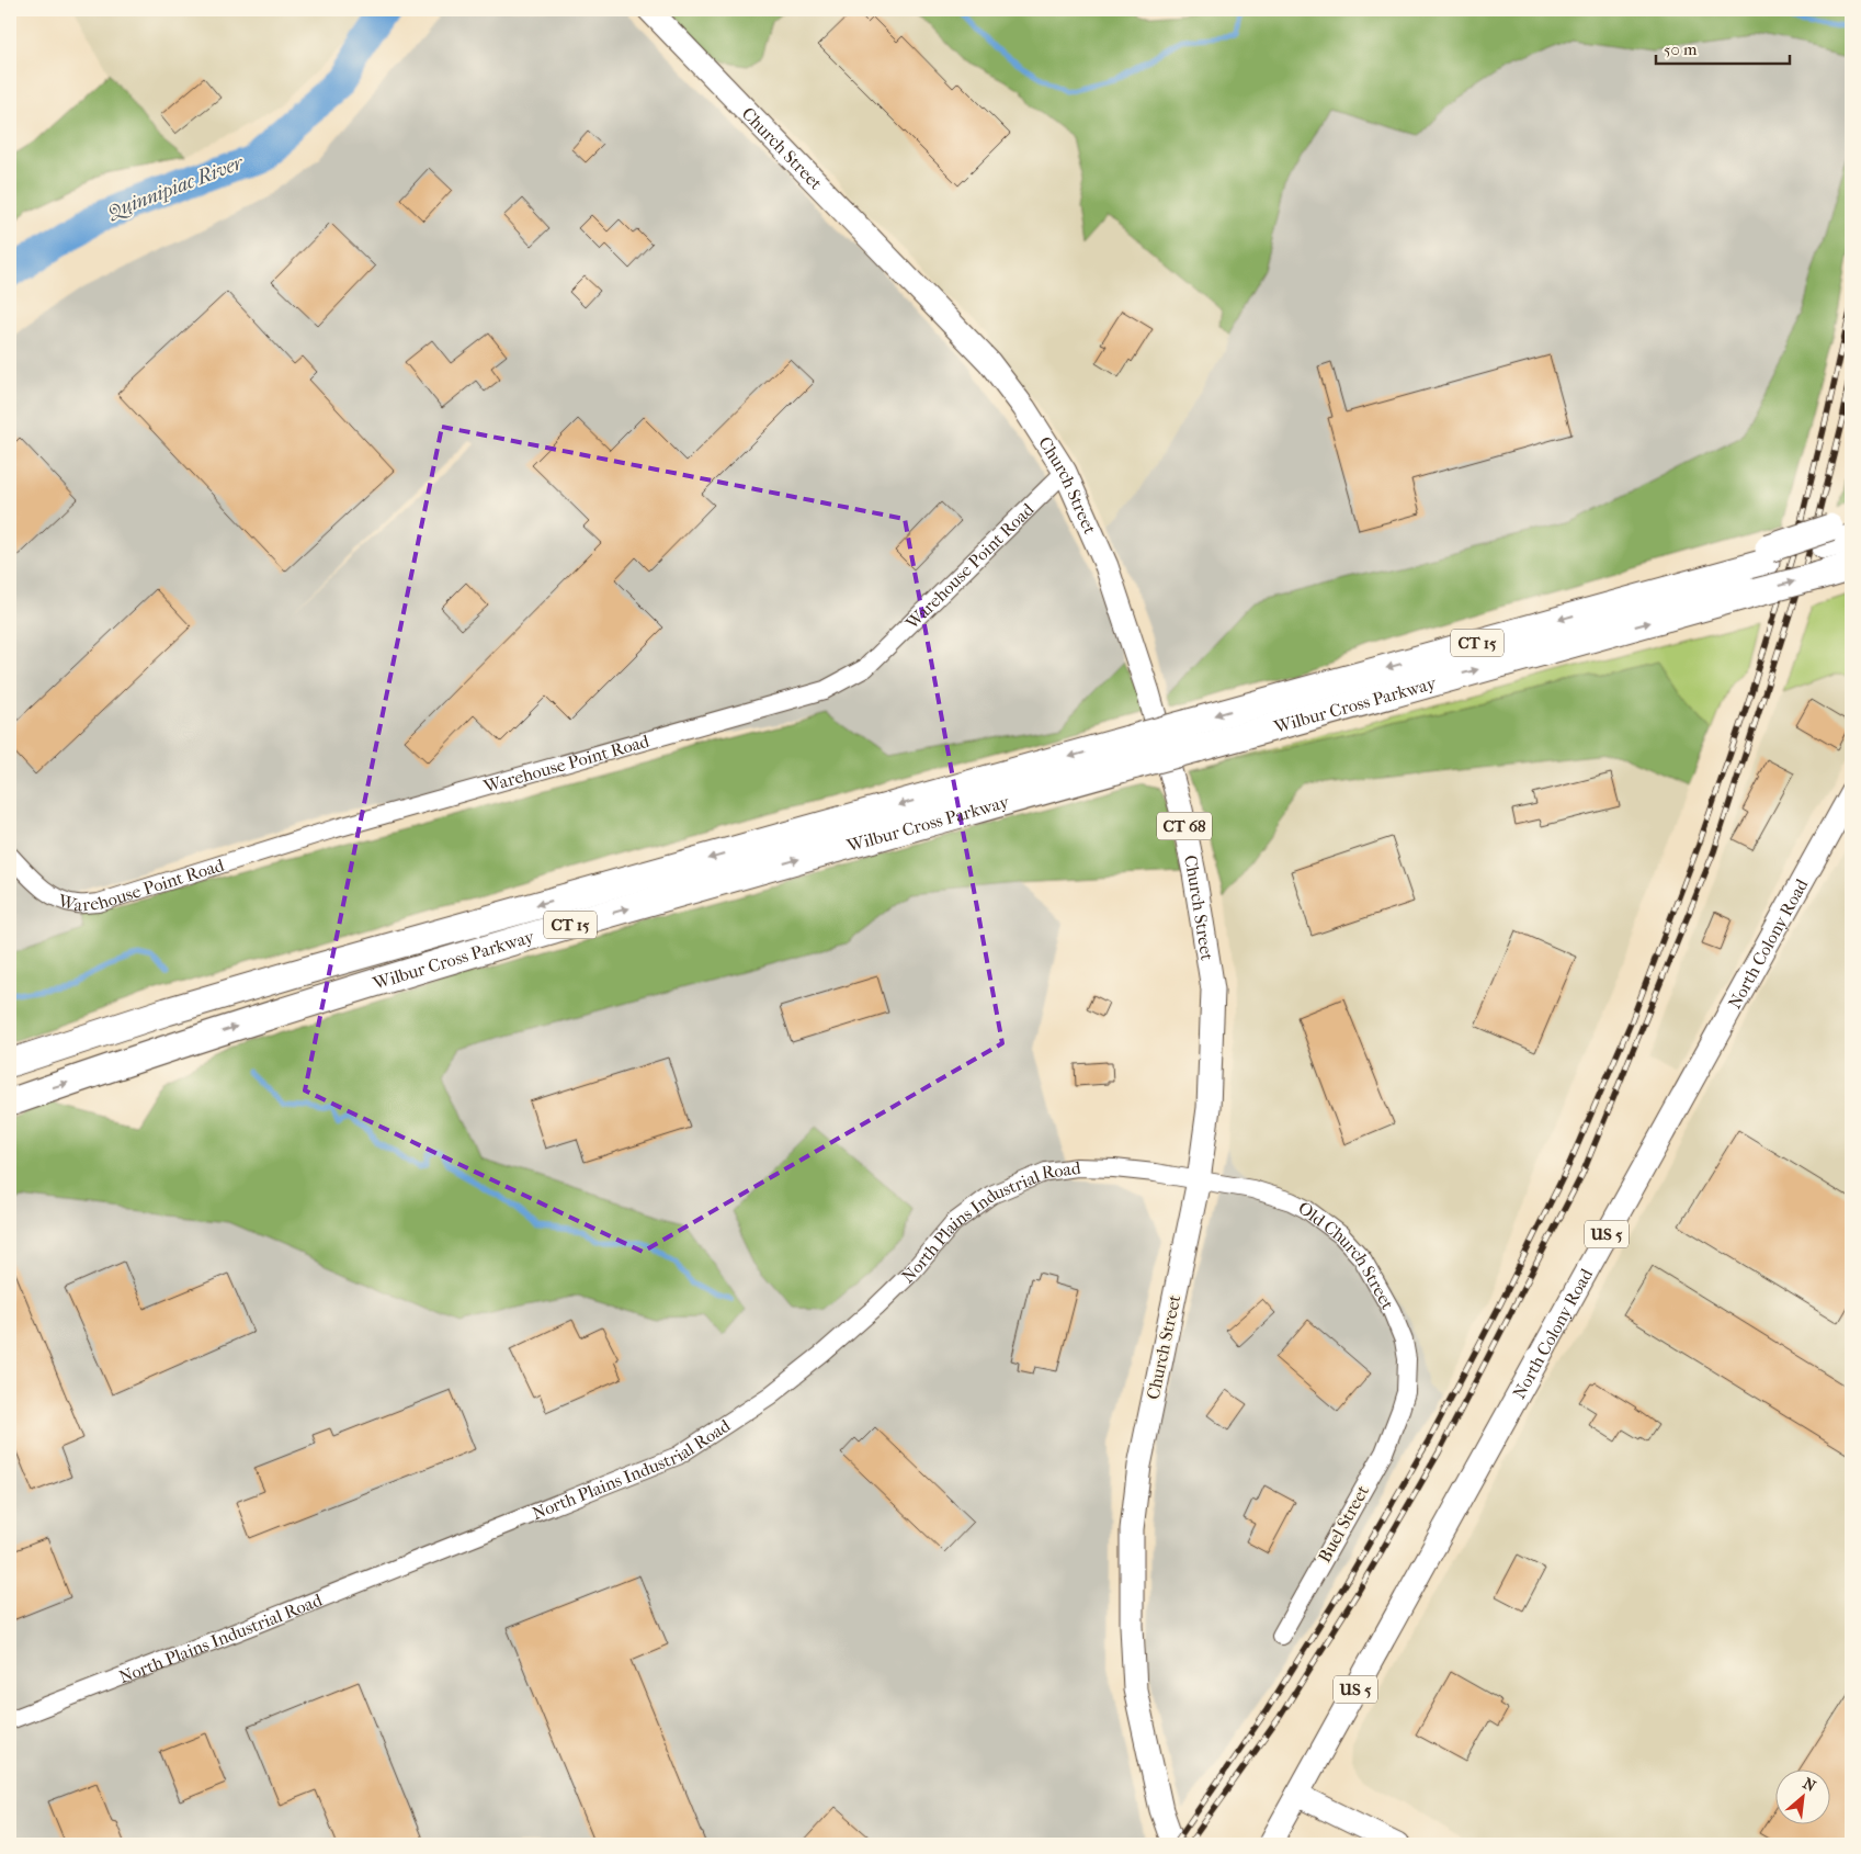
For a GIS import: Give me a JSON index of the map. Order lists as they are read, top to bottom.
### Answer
{
  "streets": {
    "highway": ["CT 15", "Wilbur Cross Parkway"],
    "main road": [
      "Church Street",
      "CT 68",
      "North Colony Road",
      "US 5"
    ],
    "street": [
      "Warehouse Point Road",
      "North Plains Industrial Road",
      "Old Church Street",
      "Buel Street"
    ]
  },
  "crossings": [
    ["Church Street", "Warehouse Point Road"],
    ["Church Street", "North Plains Industrial Road"],
    ["Church Street", "Old Church Street"],
    ["North Plains Industrial Road", "Old Church Street"],
    ["Old Church Street", "Buel Street"]
  ],
  "water": ["Quinnipiac River"],
  "scale_bar": "50 m",
  "north": "top right"
}
